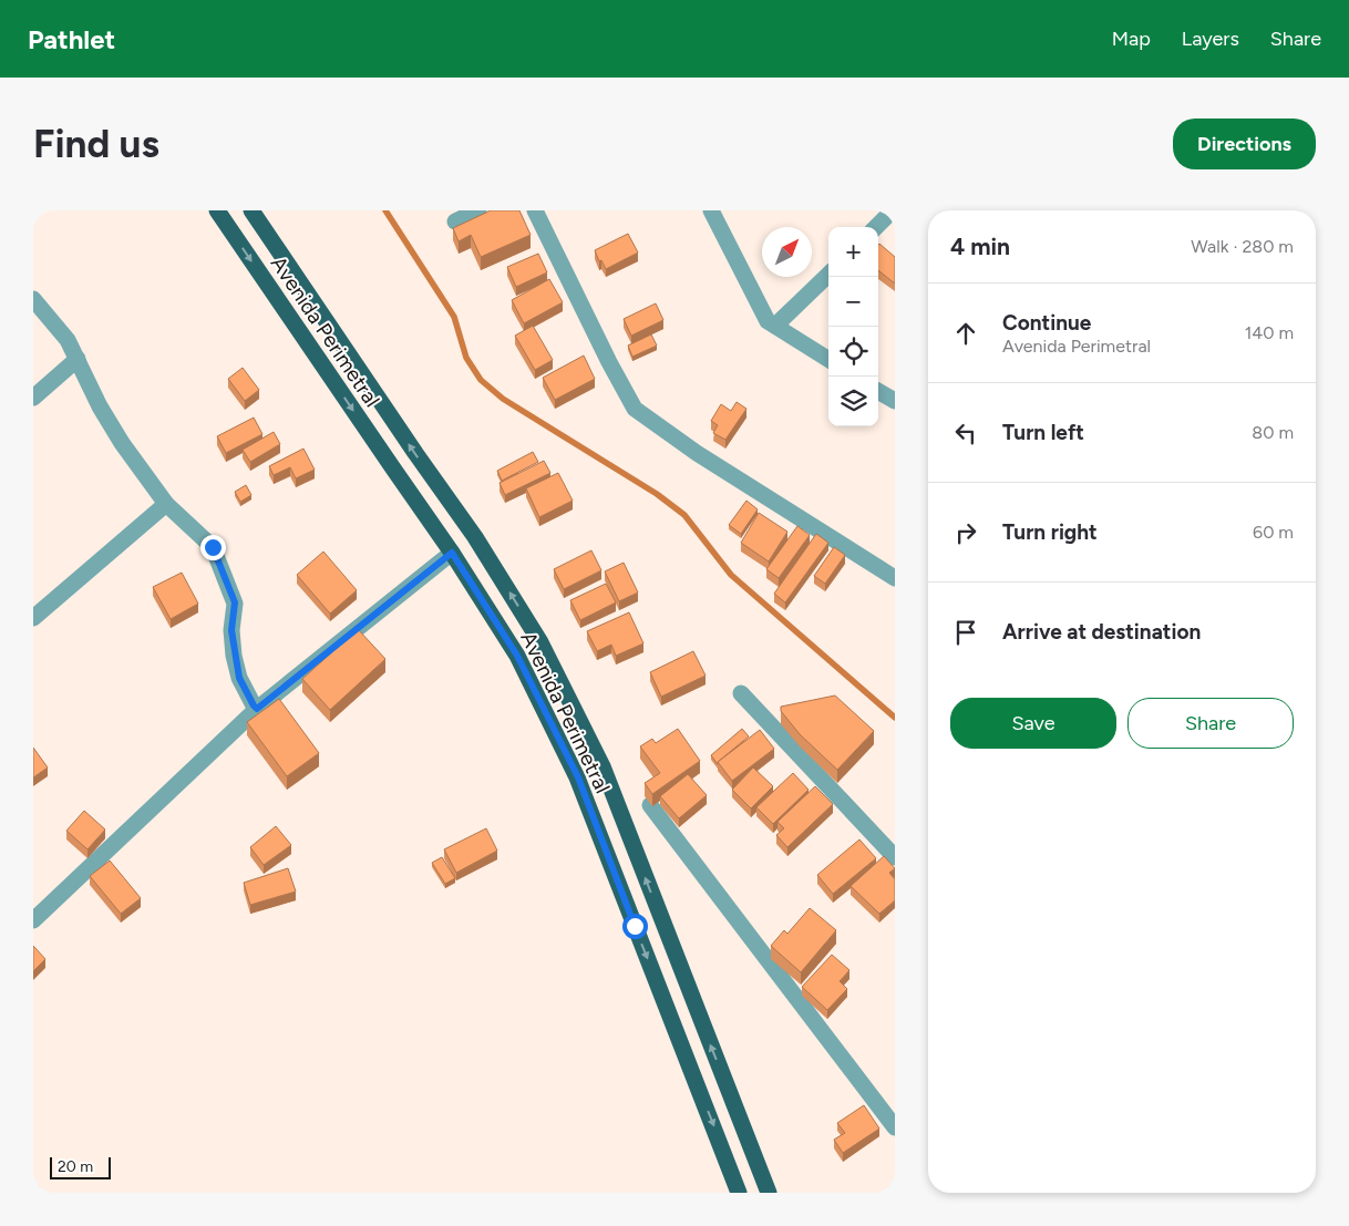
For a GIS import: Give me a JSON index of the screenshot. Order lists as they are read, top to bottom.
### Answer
{
  "streets": {
    "main road": ["Avenida Perimetral"]
  },
  "scale_bar": "20 m",
  "north": "top right",
  "page": {
    "header": "Pathlet",
    "nav": ["Map", "Layers", "Share"],
    "buttons": [
      "Directions",
      ["Save", "Share"]
    ],
    "title": "Find us",
    "heading": ["4 min", "Walk · 280 m"],
    "map_buttons": ["+", "−"],
    "list": [
      ["Continue", "Avenida Perimetral", "140 m"],
      ["Turn left", "80 m"],
      ["Turn right", "60 m"],
      "Arrive at destination"
    ],
    "scale": "20 m"
  }
}
